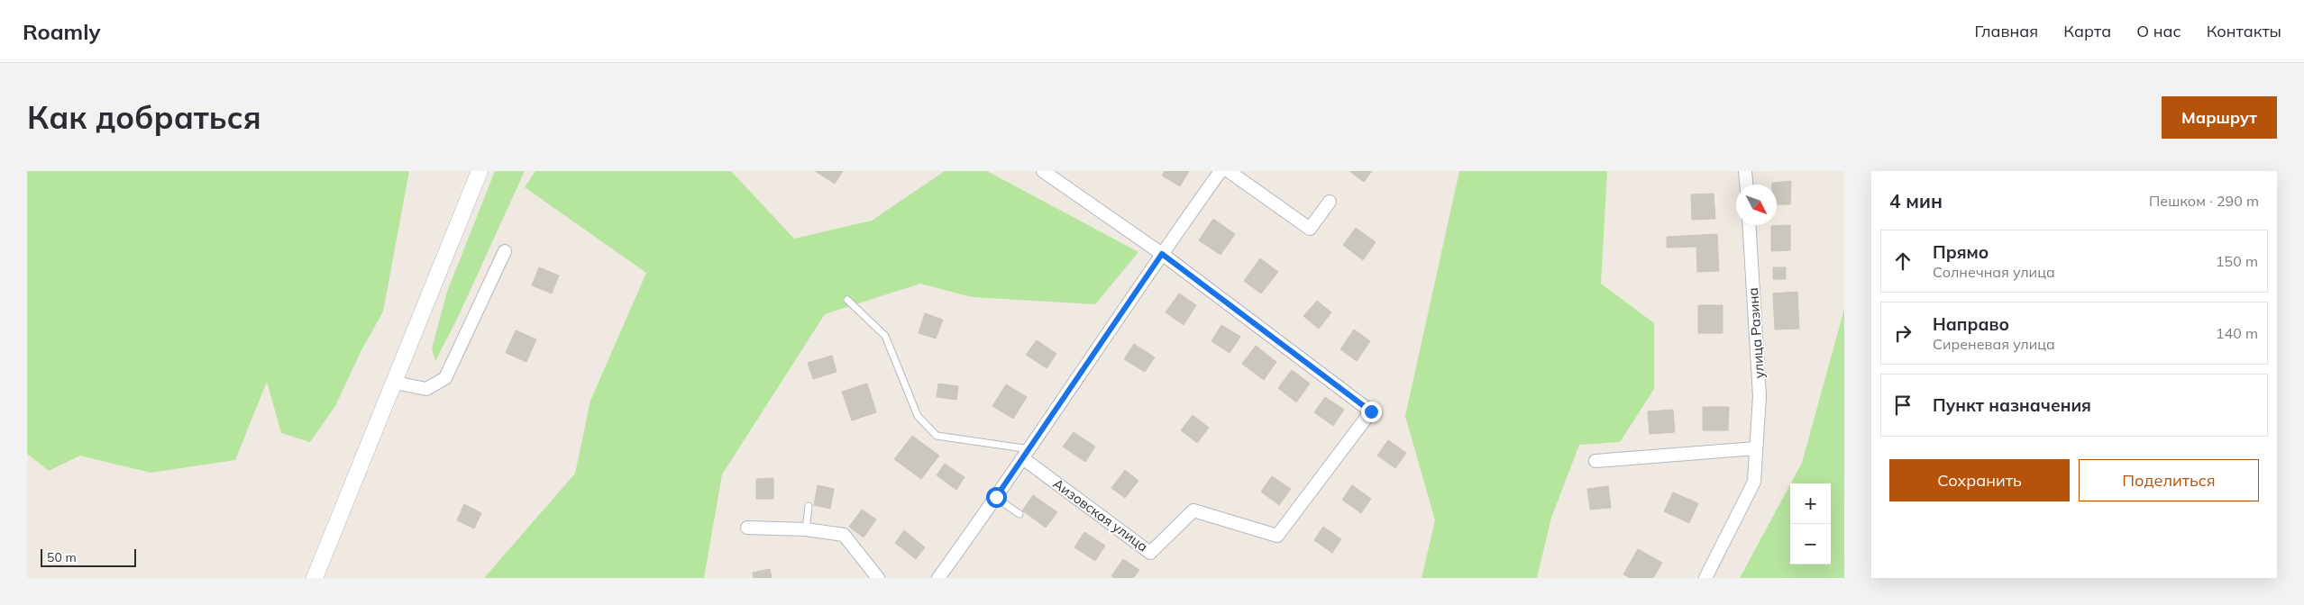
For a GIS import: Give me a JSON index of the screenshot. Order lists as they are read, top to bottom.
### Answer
{
  "streets": {
    "street": ["улица Разина", "Аизовская улица"]
  },
  "scale_bar": "50 m",
  "north": "bottom right",
  "page": {
    "header": "Roamly",
    "nav": [
      "Главная",
      "Карта",
      "О нас",
      "Контакты"
    ],
    "buttons": [
      "Маршрут",
      ["Сохранить", "Поделиться"]
    ],
    "title": "Как добраться",
    "heading": ["4 мин", "Пешком · 290 m"],
    "list": [
      ["Прямо", "Солнечная улица", "150 m"],
      ["Направо", "Сиреневая улица", "140 m"],
      "Пункт назначения"
    ],
    "map_buttons": ["+", "−"],
    "scale": "50 m"
  }
}
